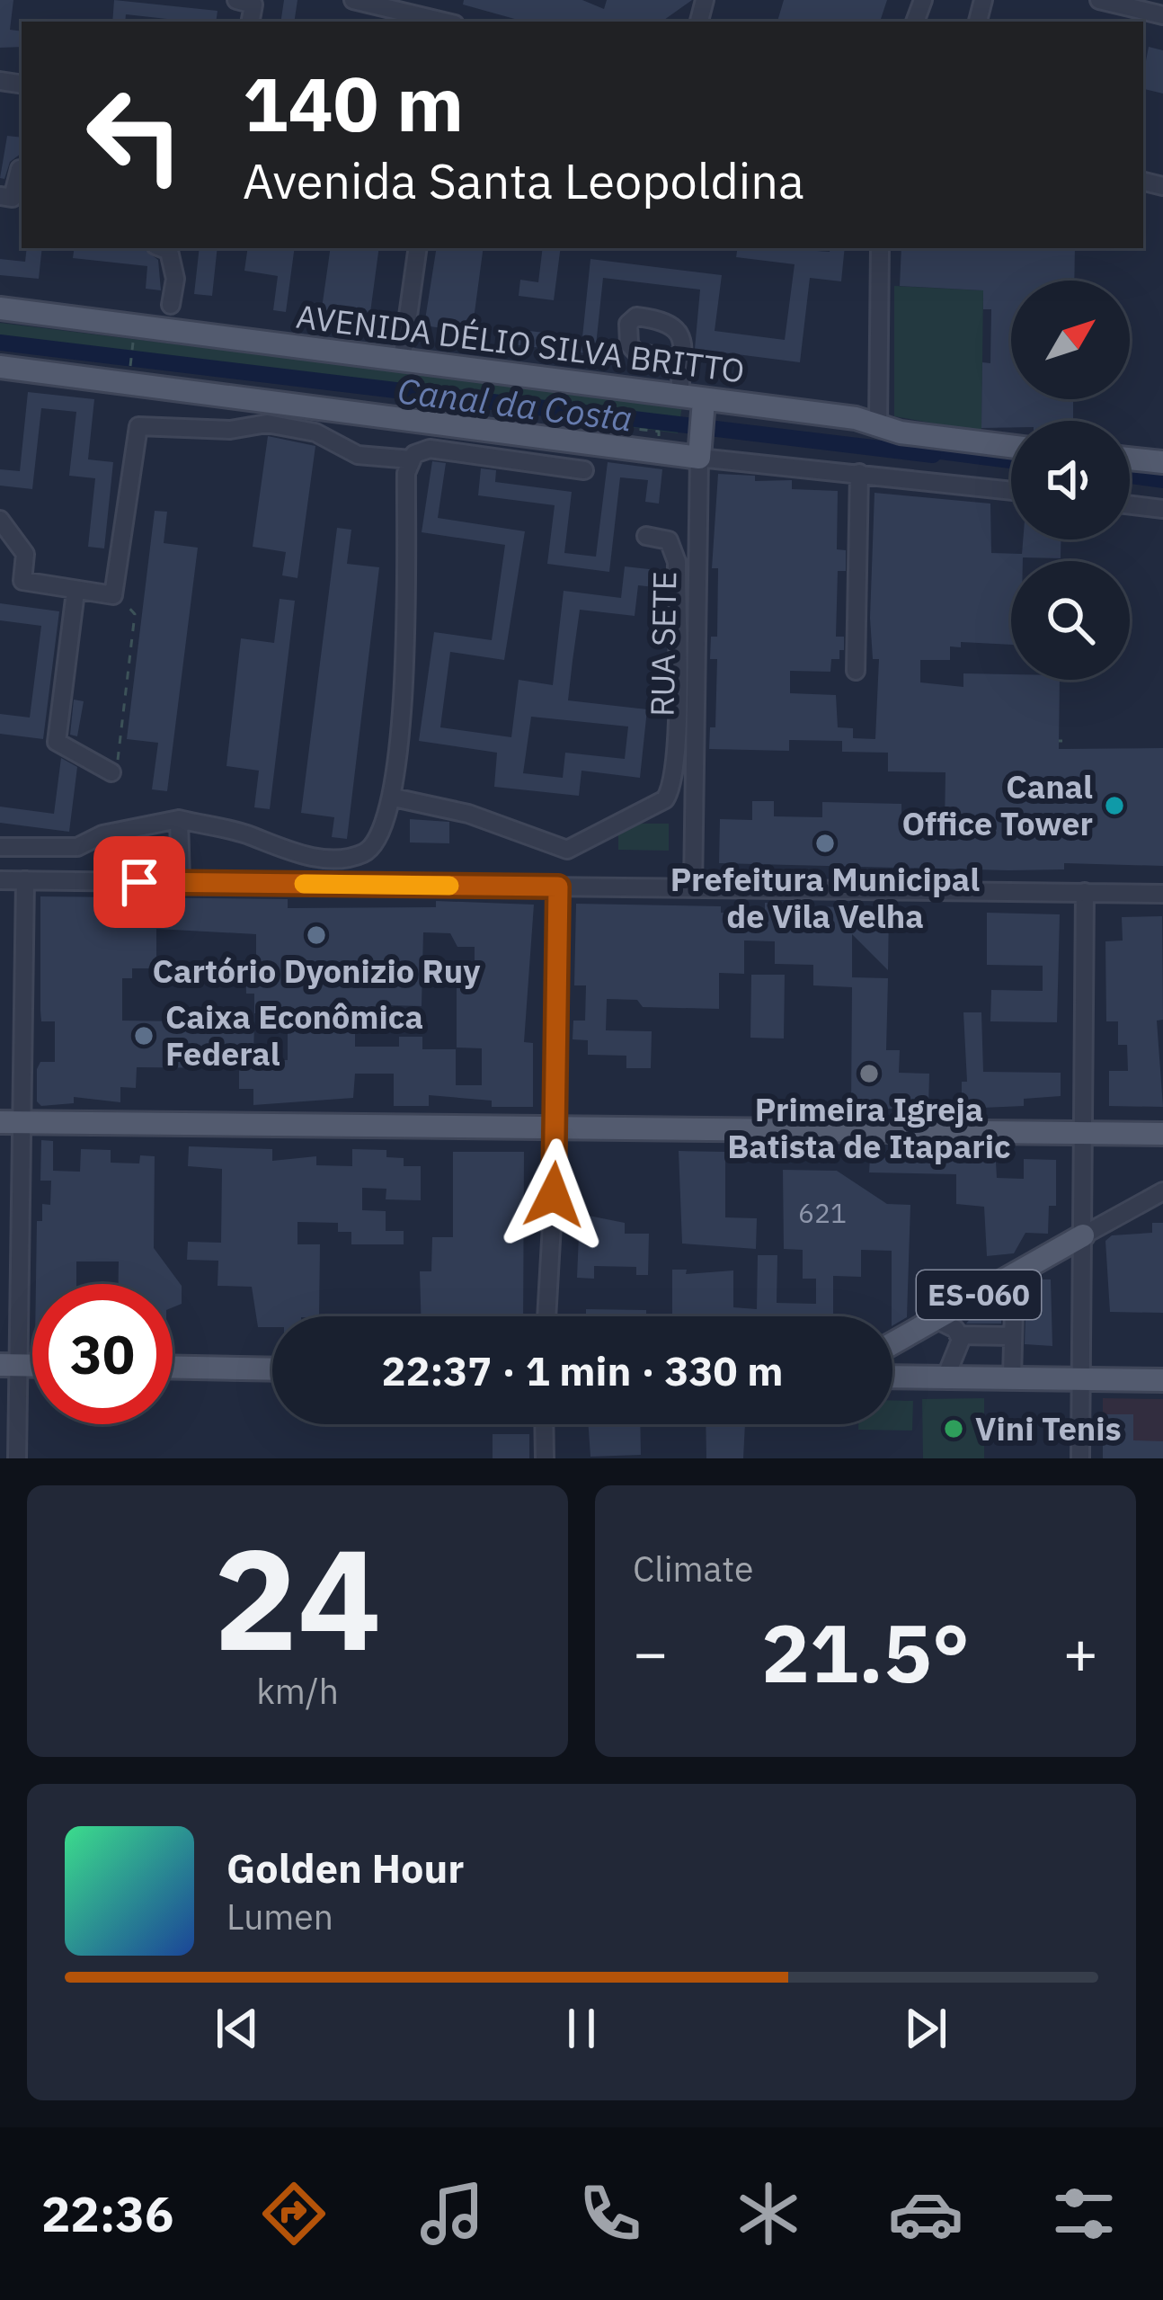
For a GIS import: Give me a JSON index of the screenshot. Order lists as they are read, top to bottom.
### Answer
{
  "streets": {
    "main road": ["AVENIDA DÉLIO SILVA BRITTO", "RUA SETE", "ES-060"]
  },
  "crossings": [
    ["AVENIDA DÉLIO SILVA BRITTO", "RUA SETE"]
  ],
  "water": ["Canal da Costa"],
  "places": [
    "Canal Office Tower",
    "Prefeitura Municipal de Vila Velha",
    "Cartório Dyonizio Ruy",
    "Caixa Econômica Federal",
    "Primeira Igreja Batista de Itaparic",
    "Vini Tenis"
  ],
  "house_numbers": ["621"],
  "north": "top right",
  "page": {
    "turn": ["140 m", "Avenida Santa Leopoldina"],
    "limit": "30",
    "trip": "22:37 · 1 min · 330 m",
    "tile": [
      ["24", "km/h"],
      "Climate"
    ],
    "heat": ["−", "21.5°", "+"],
    "song": ["Golden Hour", "Lumen"],
    "tabs": "22:36"
  }
}
